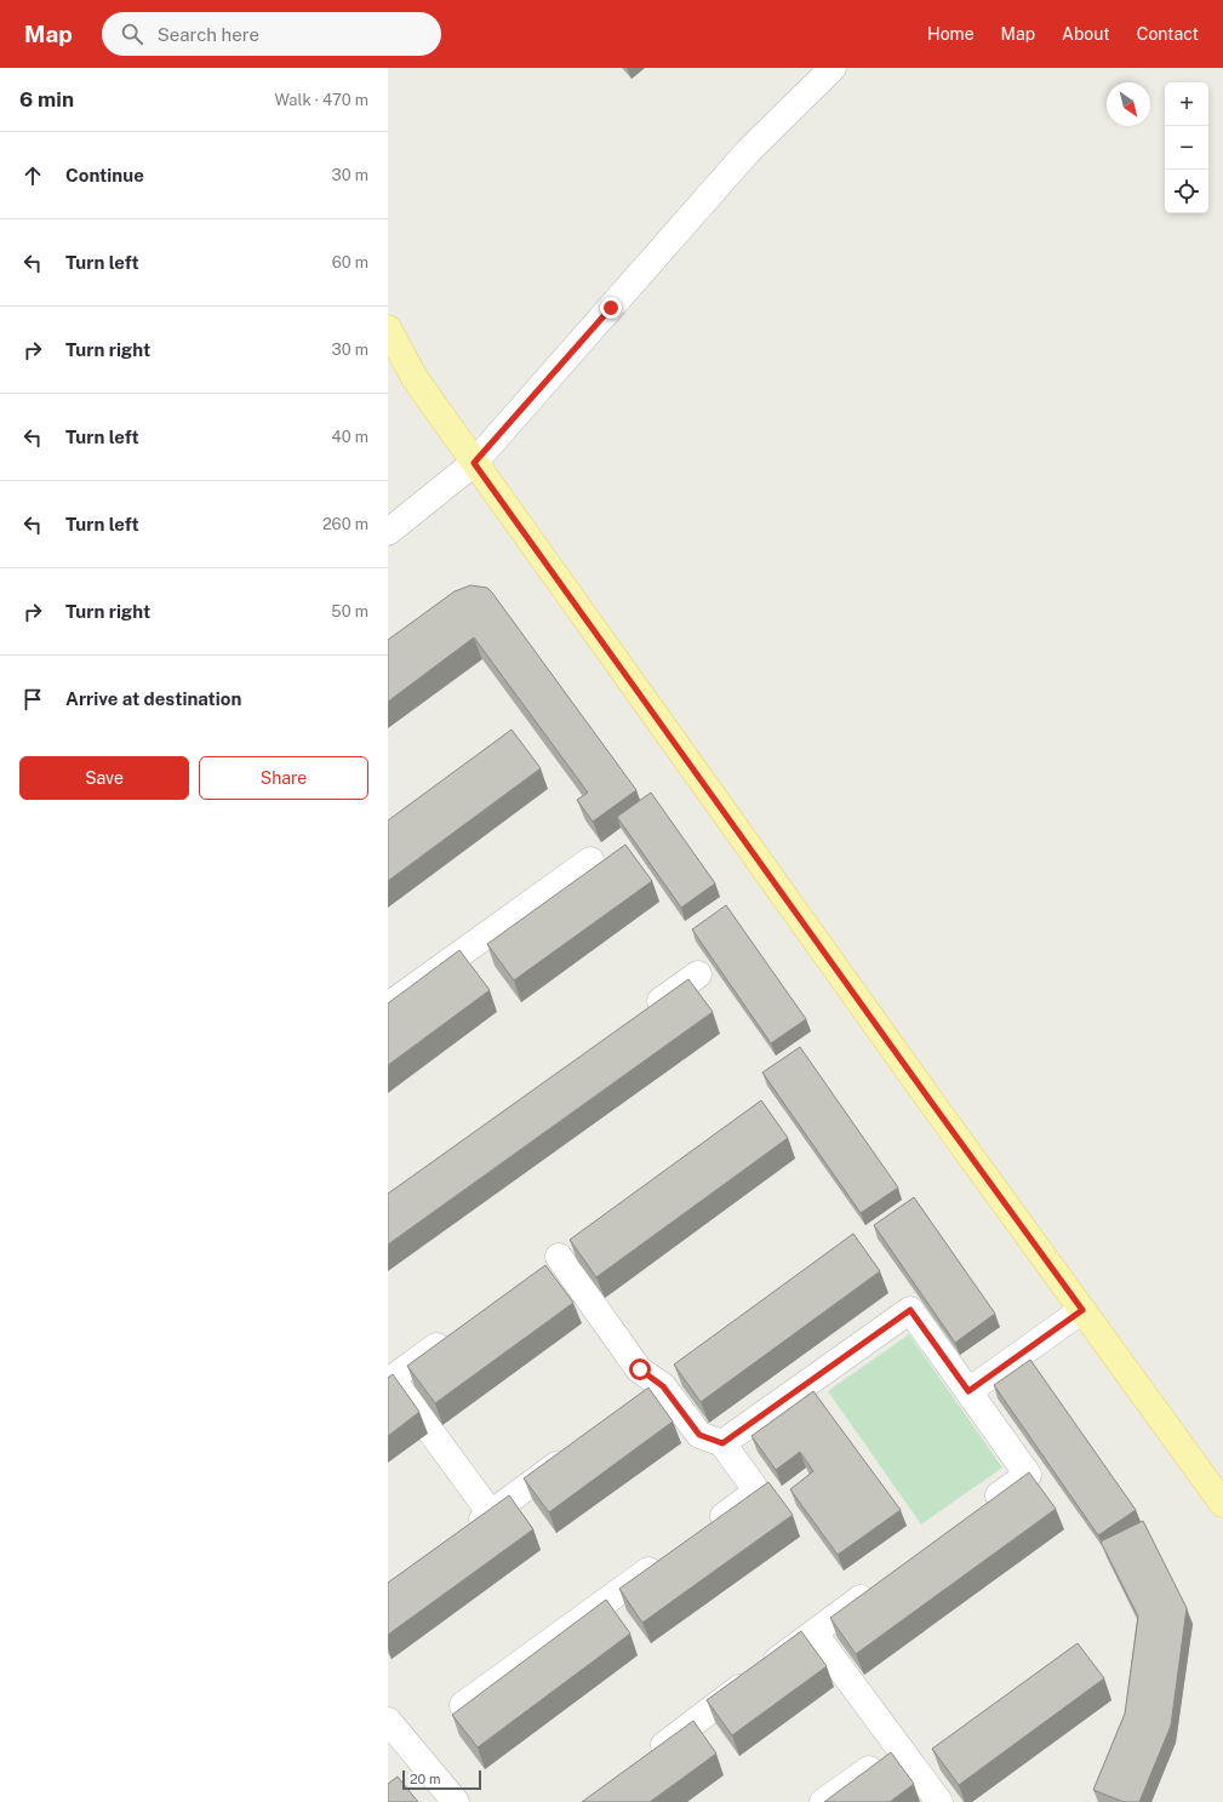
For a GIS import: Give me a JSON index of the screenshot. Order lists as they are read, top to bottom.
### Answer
{
  "scale_bar": "20 m",
  "north": "bottom right",
  "page": {
    "header": "Map",
    "search": "Search here",
    "nav": [
      "Home",
      "Map",
      "About",
      "Contact"
    ],
    "heading": ["6 min", "Walk · 470 m"],
    "map_buttons": ["+", "−"],
    "list": [
      ["Continue", "30 m"],
      ["Turn left", "60 m"],
      ["Turn right", "30 m"],
      ["Turn left", "40 m"],
      ["Turn left", "260 m"],
      ["Turn right", "50 m"],
      "Arrive at destination"
    ],
    "buttons": ["Save", "Share"],
    "scale": "20 m"
  }
}
